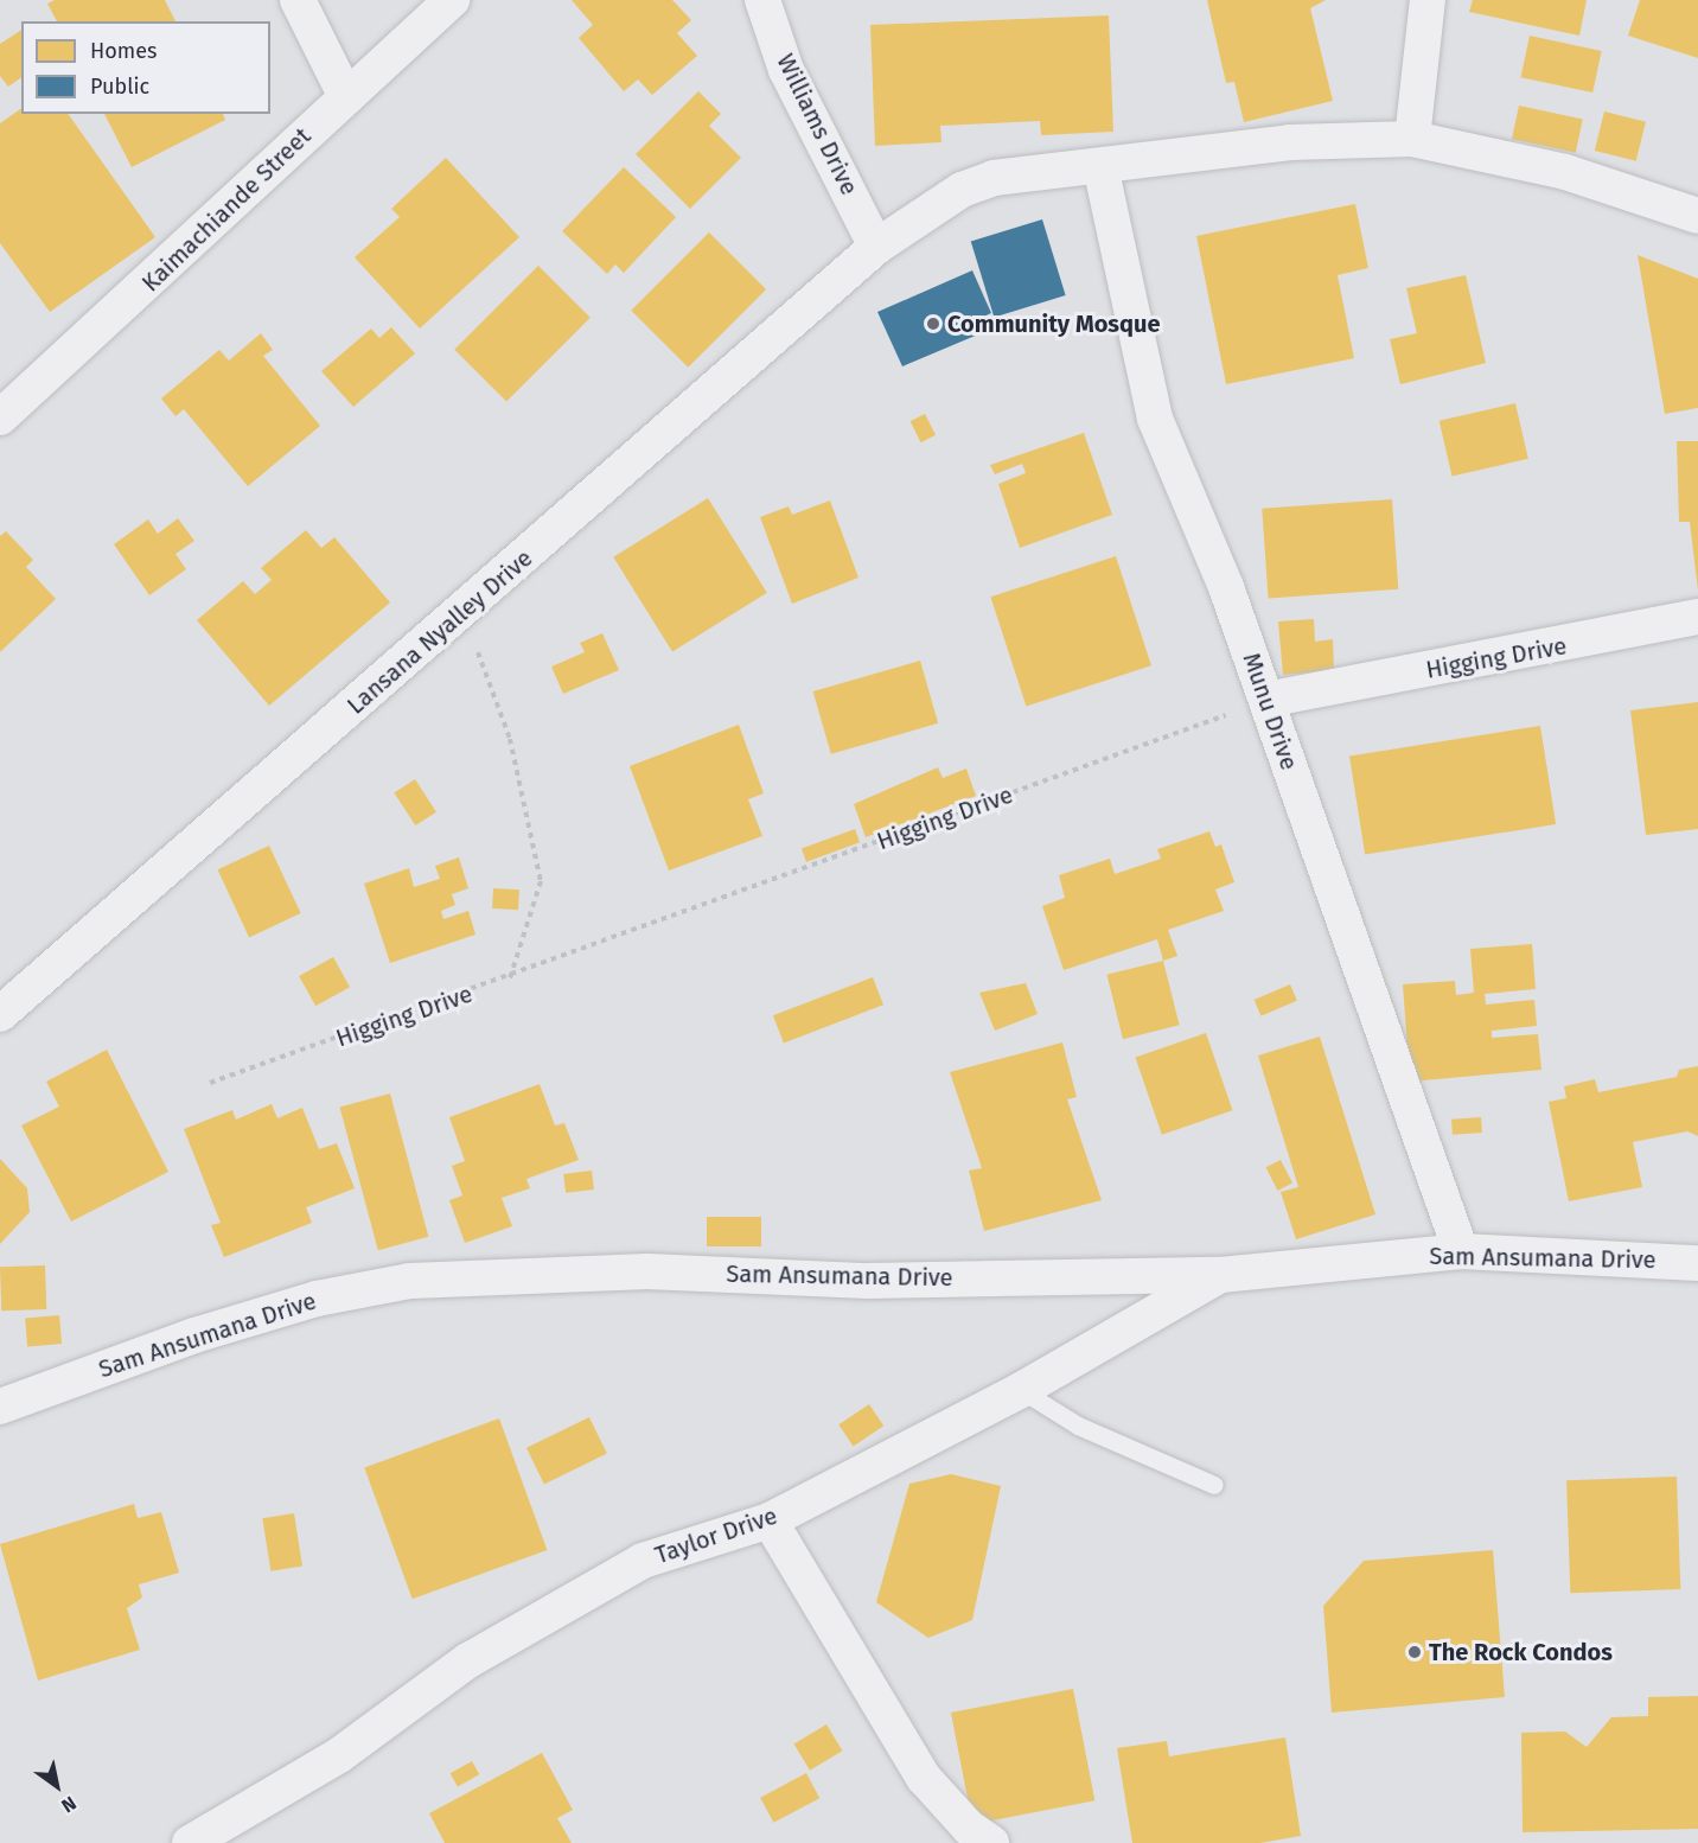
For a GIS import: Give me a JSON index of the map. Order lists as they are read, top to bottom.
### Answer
{
  "streets": {
    "street": [
      "Williams Drive",
      "Kaimachiande Street",
      "Lansana Nyalley Drive",
      "Higging Drive",
      "Munu Drive",
      "Sam Ansumana Drive",
      "Taylor Drive"
    ]
  },
  "crossings": [
    ["Williams Drive", "Lansana Nyalley Drive"],
    ["Lansana Nyalley Drive", "Munu Drive"],
    ["Higging Drive", "Munu Drive"],
    ["Munu Drive", "Sam Ansumana Drive"],
    ["Sam Ansumana Drive", "Taylor Drive"]
  ],
  "places": ["Community Mosque", "The Rock Condos"],
  "legend": ["Homes", "Public"],
  "north": "bottom right"
}
